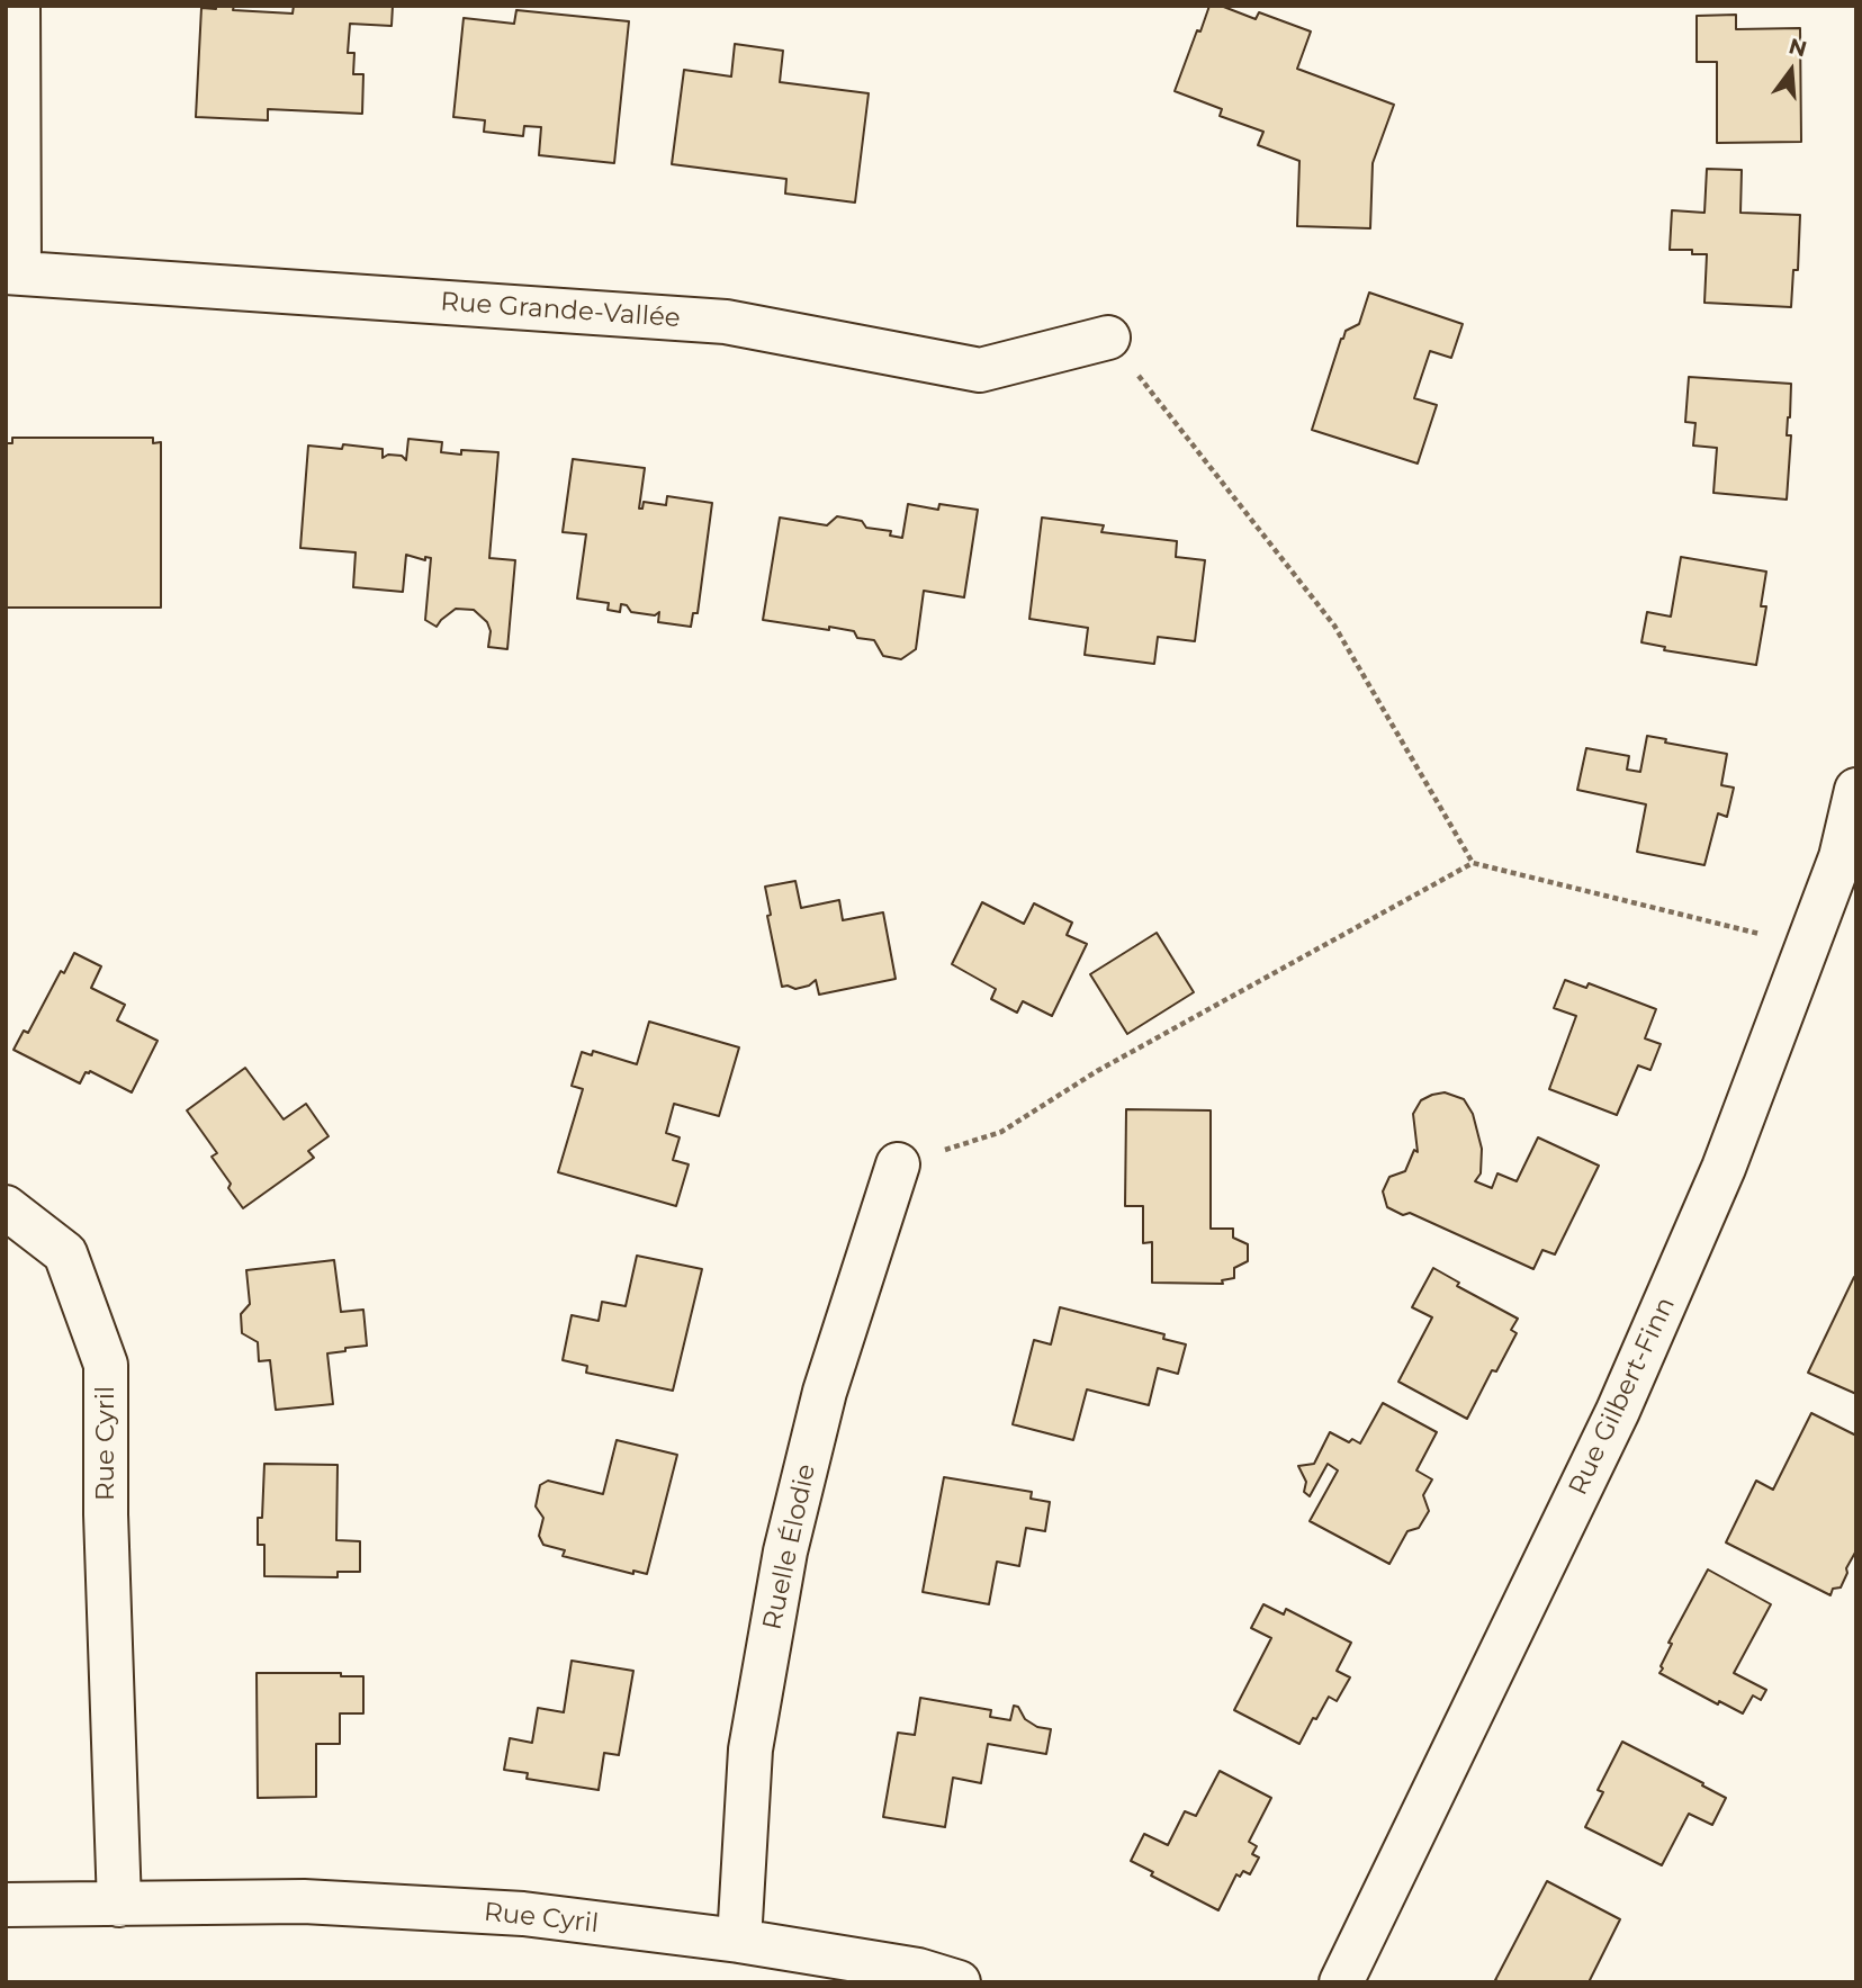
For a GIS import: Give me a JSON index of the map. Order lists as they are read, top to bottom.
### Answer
{
  "streets": {
    "street": [
      "Rue Grande-Vallée",
      "Rue Gilbert-Finn",
      "Rue Cyril",
      "Ruelle Élodie"
    ]
  },
  "crossings": [
    ["Rue Cyril", "Ruelle Élodie"]
  ],
  "north": "top"
}
